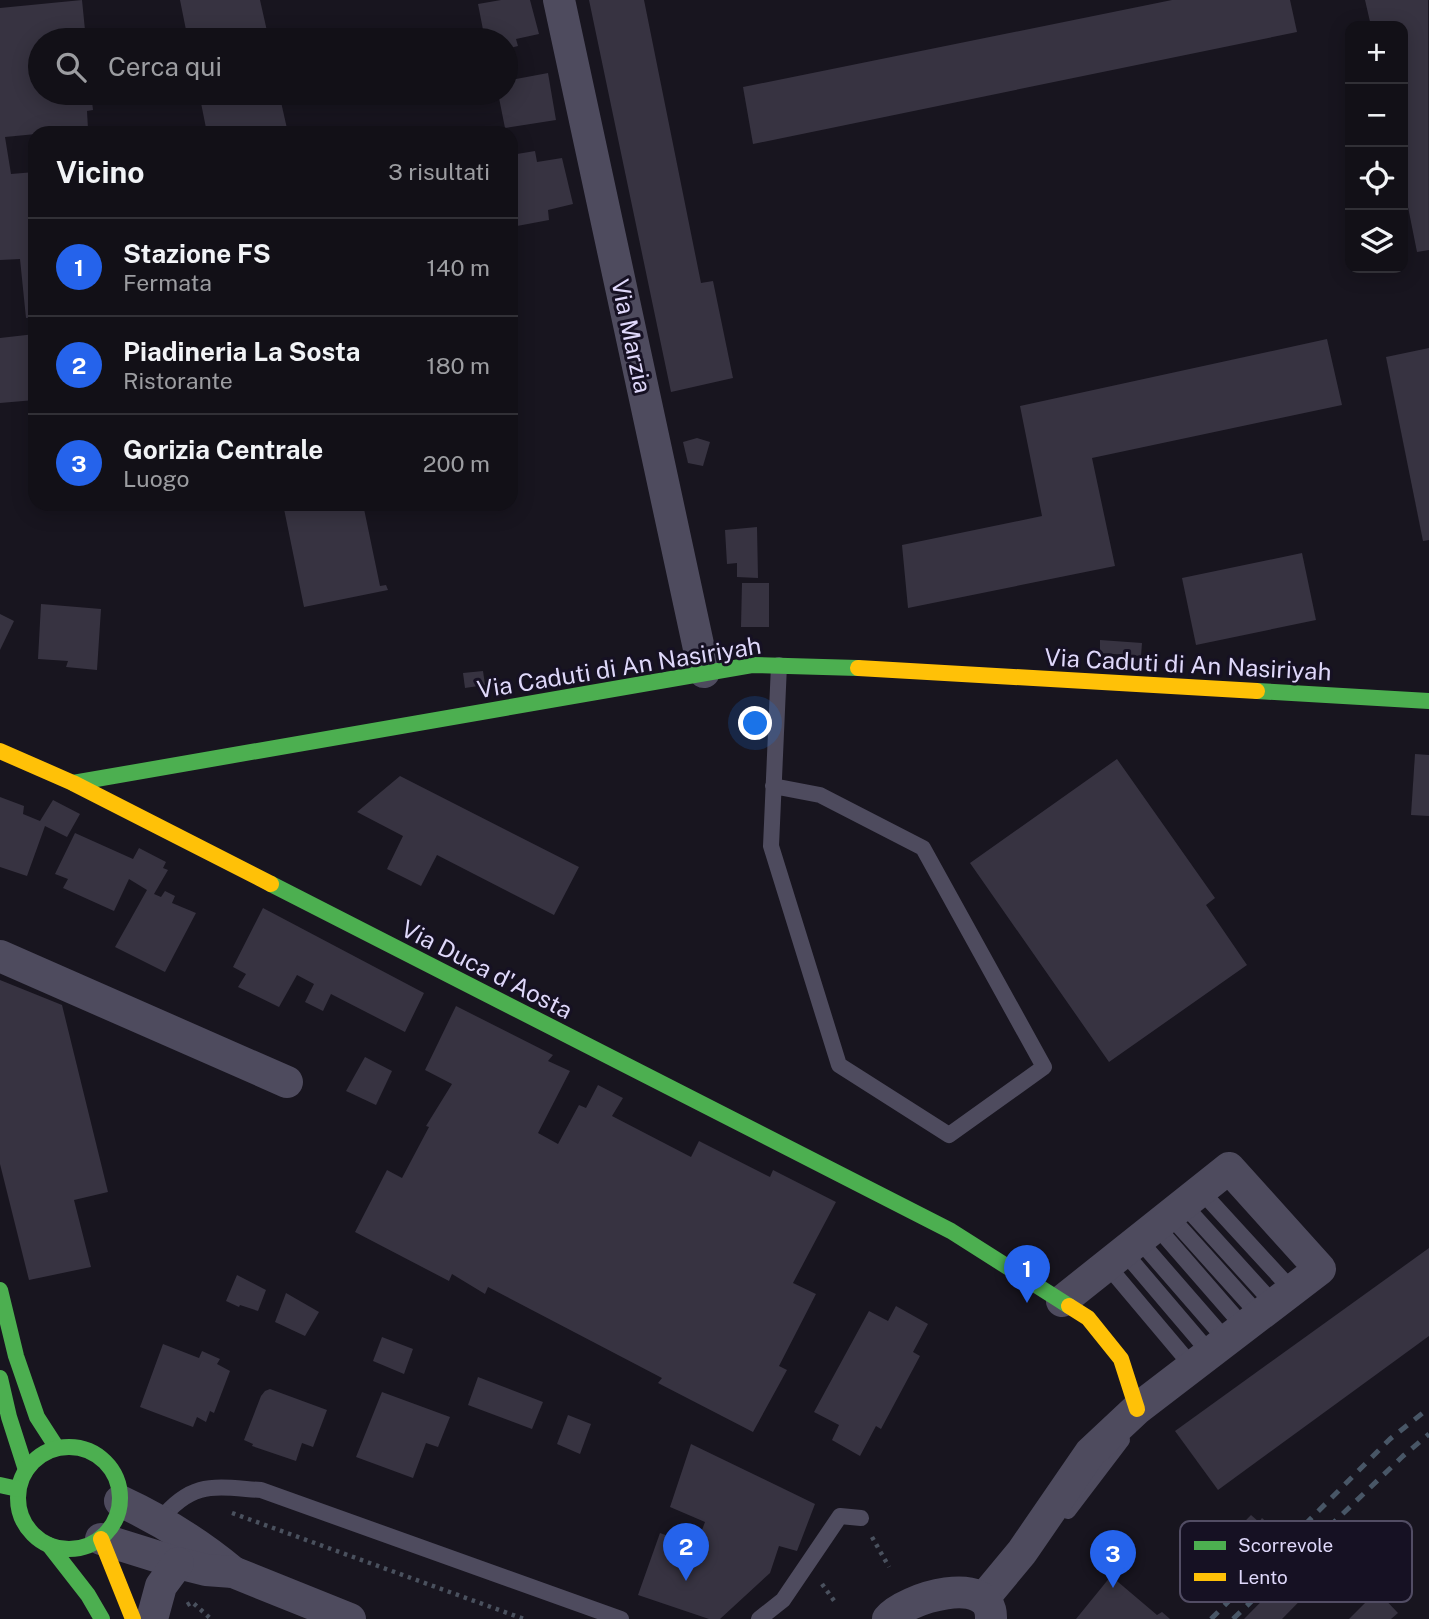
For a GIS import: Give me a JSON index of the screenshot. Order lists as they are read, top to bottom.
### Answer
{
  "streets": {
    "street": ["Via Marzia", "Via Caduti di An Nasiriyah", "Via Duca d'Aosta"]
  },
  "crossings": [
    ["Via Marzia", "Via Caduti di An Nasiriyah"],
    ["Via Caduti di An Nasiriyah", "Via Duca d'Aosta"]
  ],
  "legend": ["Scorrevole", "Lento"],
  "page": {
    "map_buttons": ["+", "−"],
    "search": "Cerca qui",
    "heading": ["Vicino", "3 risultati"],
    "list": [
      {
        "mark": "1",
        "name": "Stazione FS",
        "note": "Fermata",
        "value": "140 m"
      },
      {
        "mark": "2",
        "name": "Piadineria La Sosta",
        "note": "Ristorante",
        "value": "180 m"
      },
      {
        "mark": "3",
        "name": "Gorizia Centrale",
        "note": "Luogo",
        "value": "200 m"
      }
    ],
    "pins": ["1", "2", "3"]
  }
}
